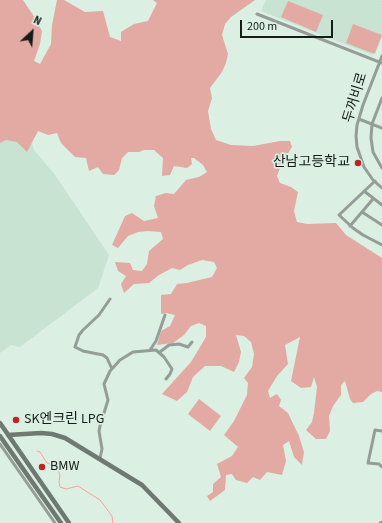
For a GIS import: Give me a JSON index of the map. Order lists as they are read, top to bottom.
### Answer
{
  "streets": {
    "street": ["두꺼비로"]
  },
  "places": ["산남고등학교", "SK엔크린 LPG", "BMW"],
  "scale_bar": "200 m",
  "north": "top right"
}
